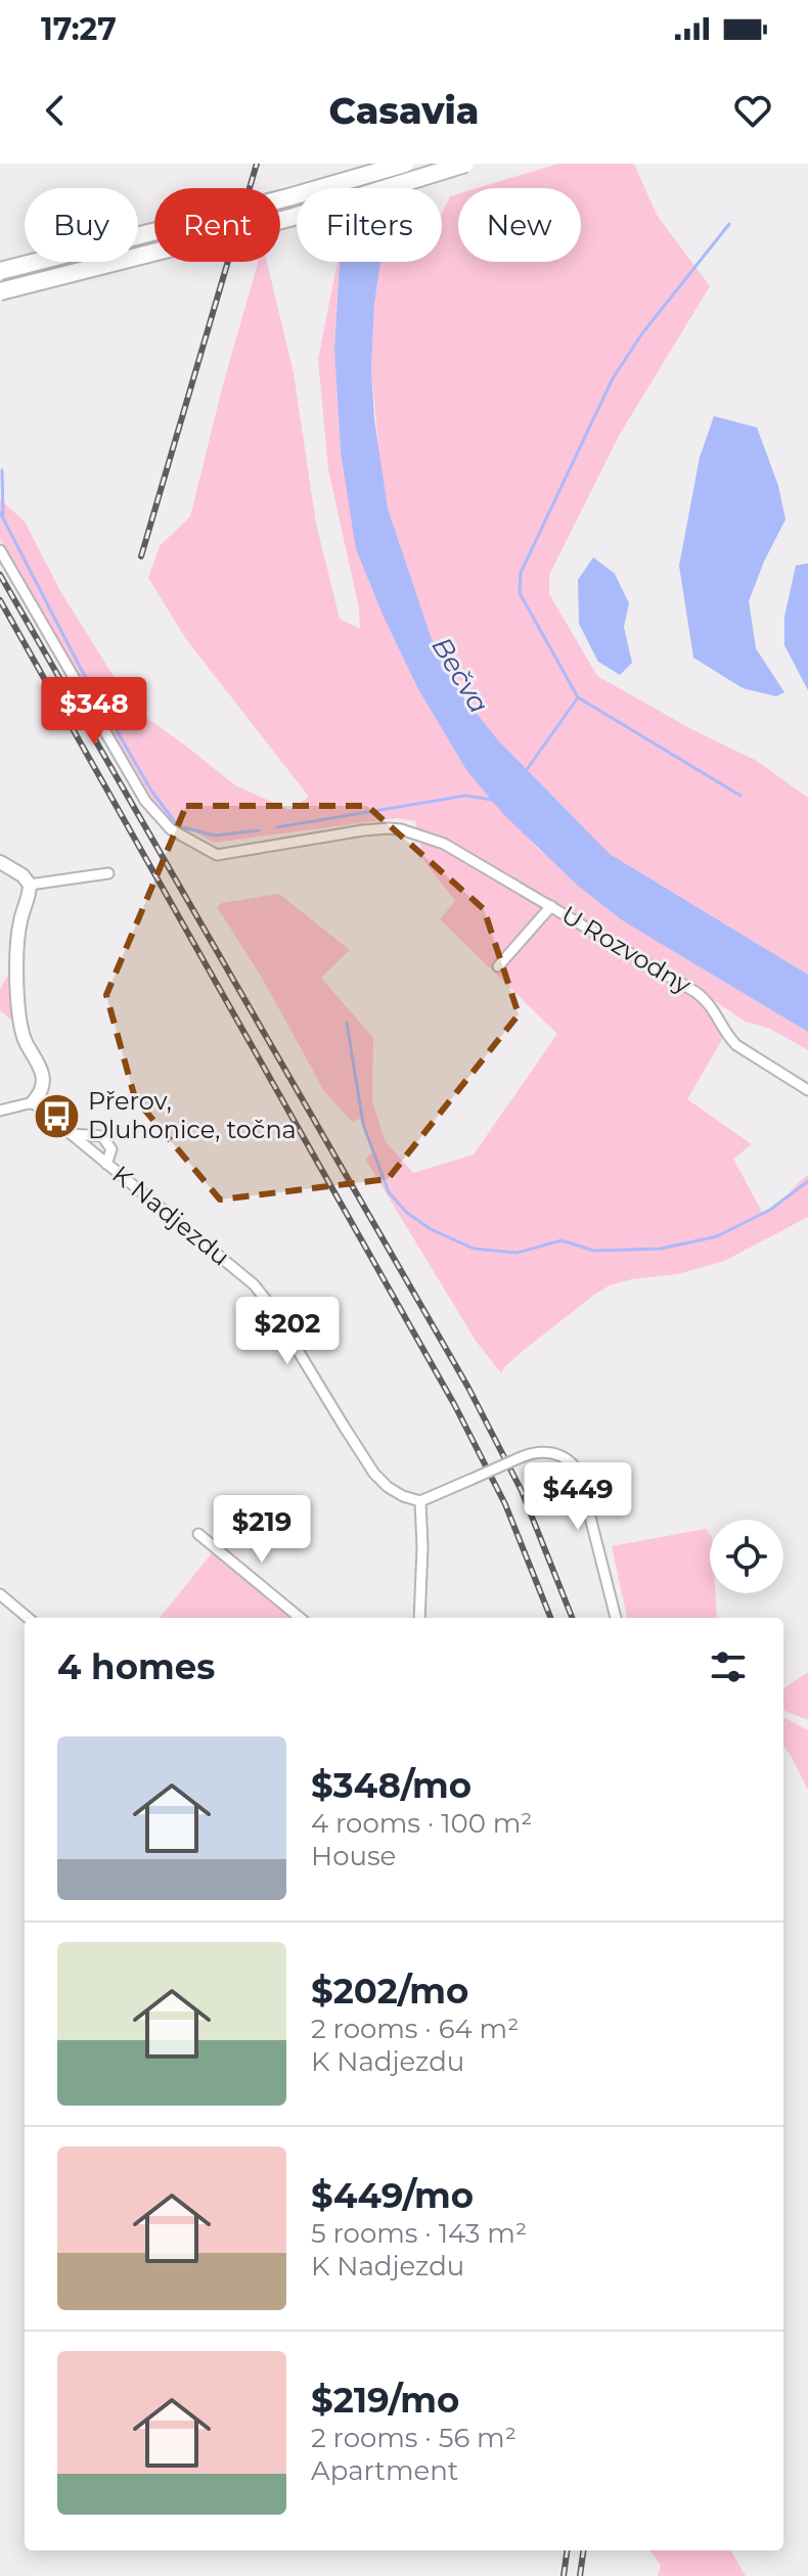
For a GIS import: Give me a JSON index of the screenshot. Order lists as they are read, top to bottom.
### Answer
{
  "streets": {
    "street": ["U Rozvodny", "K Nadjezdu"]
  },
  "water": ["Bečva"],
  "places": {
    "bus stop": ["Přerov, Dluhonice, točna"]
  },
  "page": {
    "status": "17:27",
    "header": "Casavia",
    "chip": [
      "Buy",
      "Rent",
      "Filters",
      "New"
    ],
    "price": [
      "$348",
      "$202",
      "$449",
      "$219"
    ],
    "heading": "4 homes",
    "list": [
      {
        "name": "$348/mo",
        "note": "4 rooms · 100 m² · House"
      },
      {
        "name": "$202/mo",
        "note": "2 rooms · 64 m² · K Nadjezdu"
      },
      {
        "name": "$449/mo",
        "note": "5 rooms · 143 m² · K Nadjezdu"
      },
      {
        "name": "$219/mo",
        "note": "2 rooms · 56 m² · Apartment"
      }
    ]
  }
}
